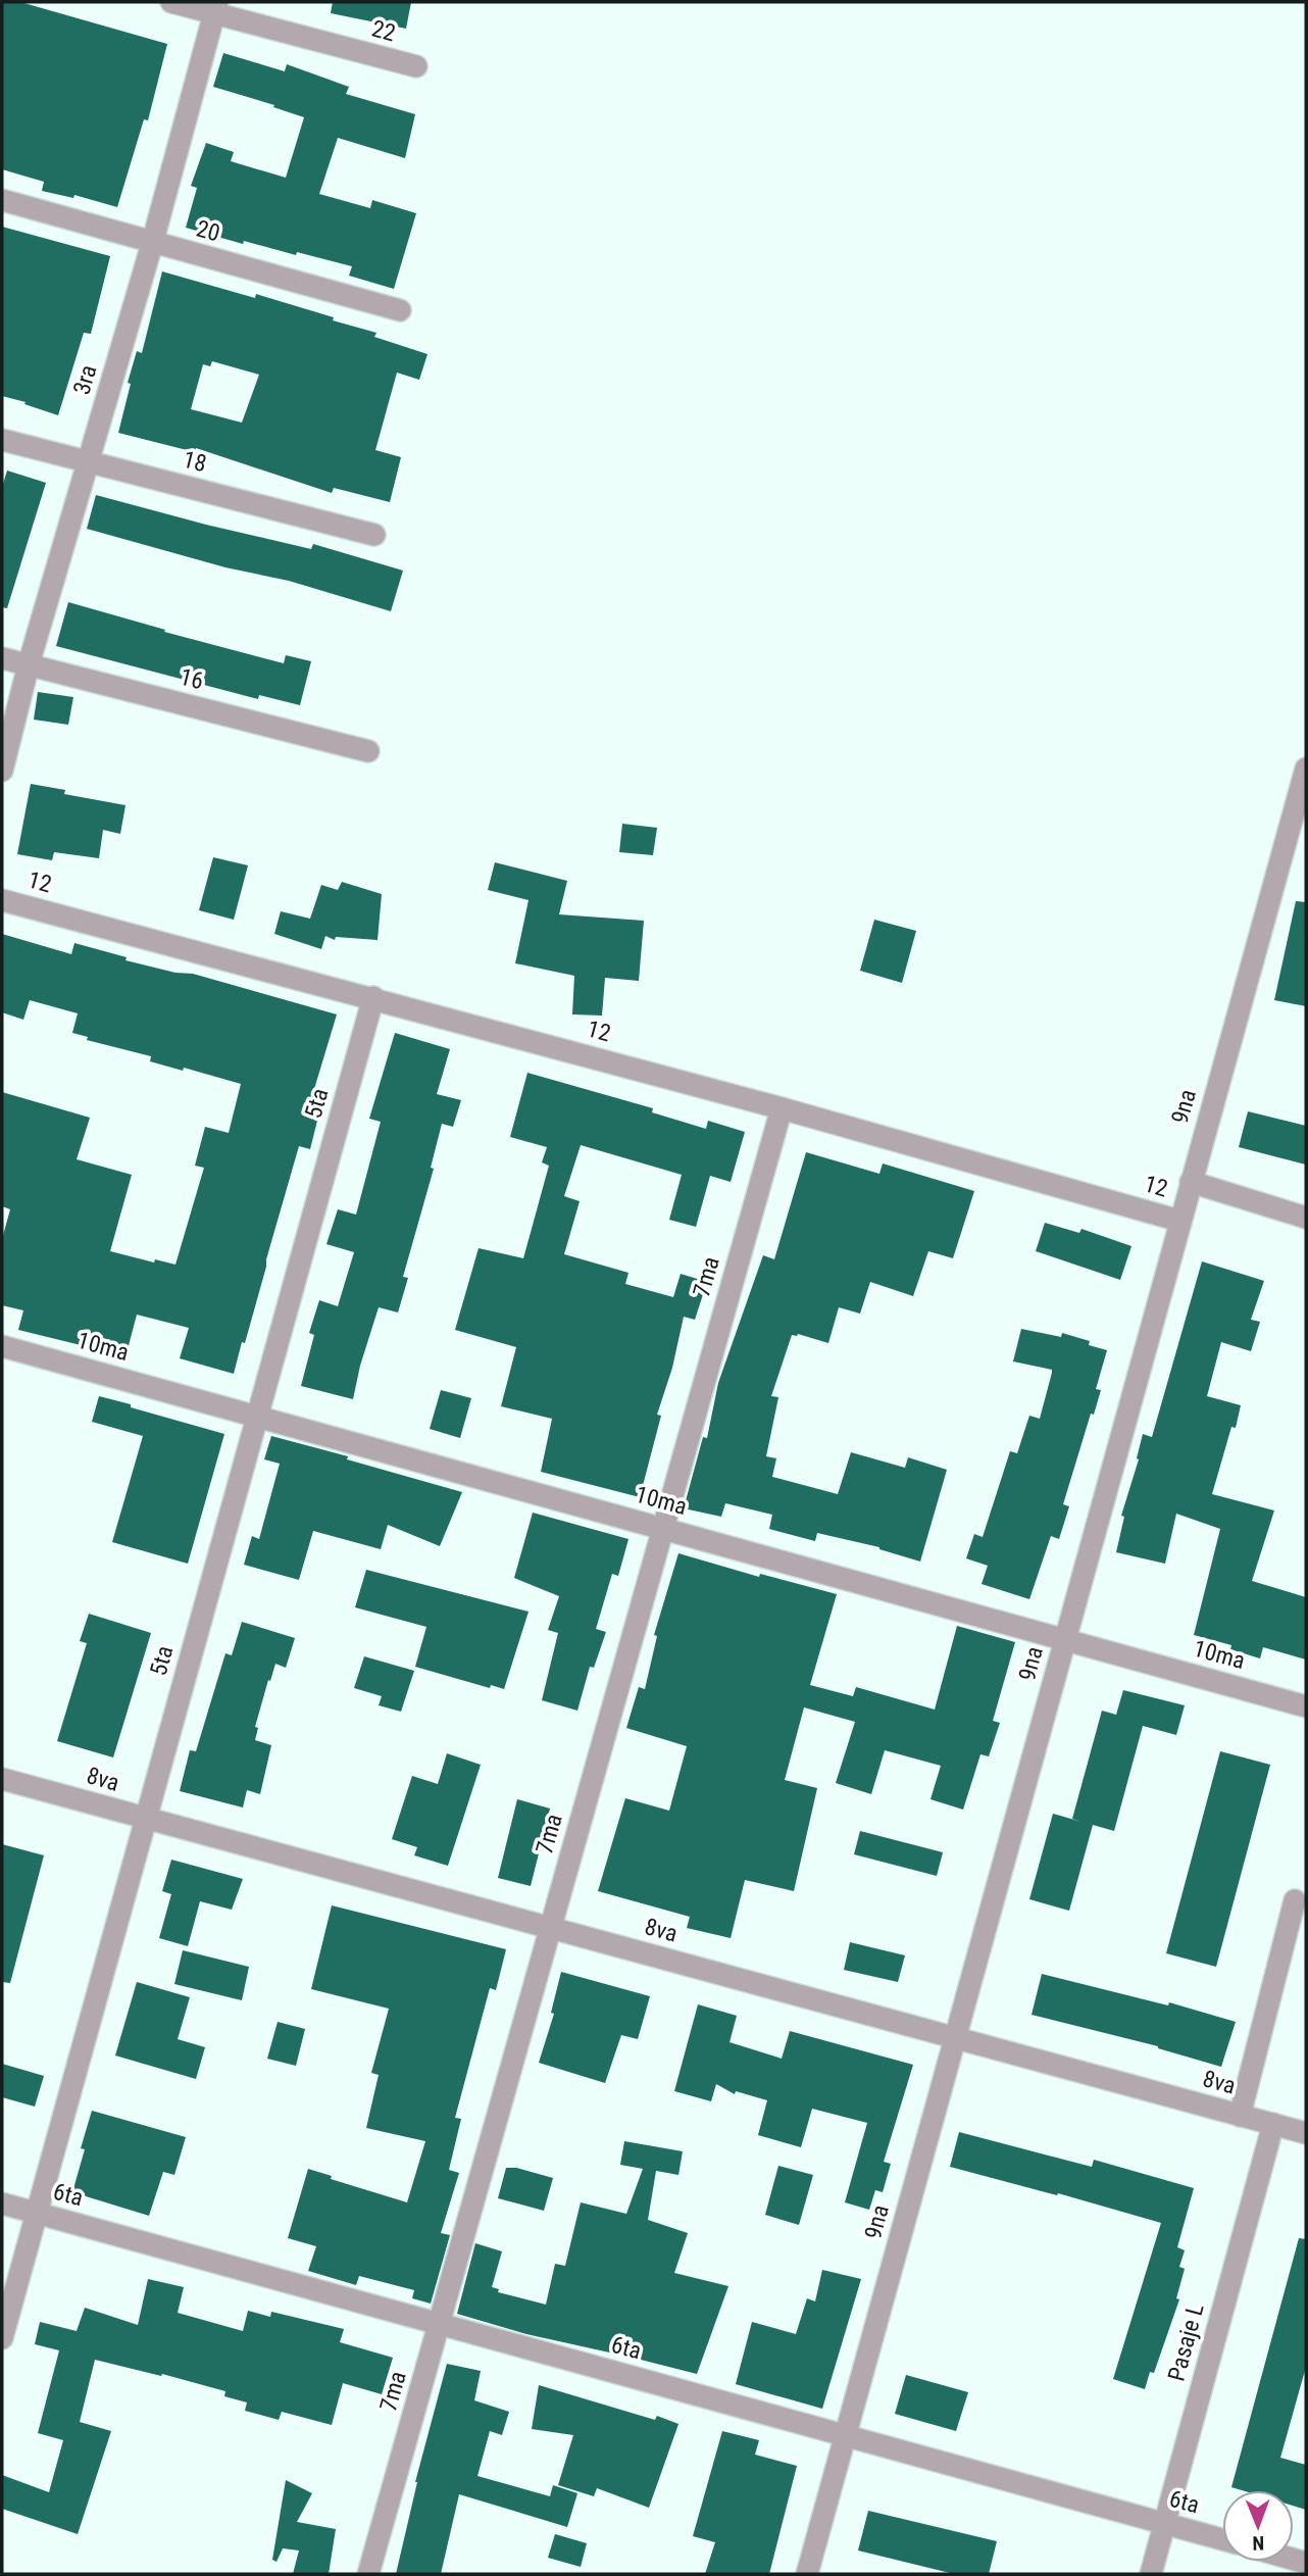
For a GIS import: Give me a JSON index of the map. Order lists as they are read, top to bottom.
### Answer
{
  "streets": {
    "street": [
      "22",
      "20",
      "3ra",
      "18",
      "16",
      "12",
      "5ta",
      "9na",
      "7ma",
      "10ma",
      "8va",
      "6ta",
      "Pasaje L"
    ]
  },
  "crossings": [
    ["22", "3ra"],
    ["20", "3ra"],
    ["3ra", "18"],
    ["3ra", "16"],
    ["12", "5ta"],
    ["12", "9na"],
    ["12", "7ma"],
    ["5ta", "10ma"],
    ["5ta", "8va"],
    ["5ta", "6ta"],
    ["9na", "10ma"],
    ["9na", "8va"],
    ["9na", "6ta"],
    ["7ma", "10ma"],
    ["7ma", "8va"],
    ["7ma", "6ta"],
    ["8va", "Pasaje L"],
    ["6ta", "Pasaje L"]
  ],
  "north": "bottom"
}
